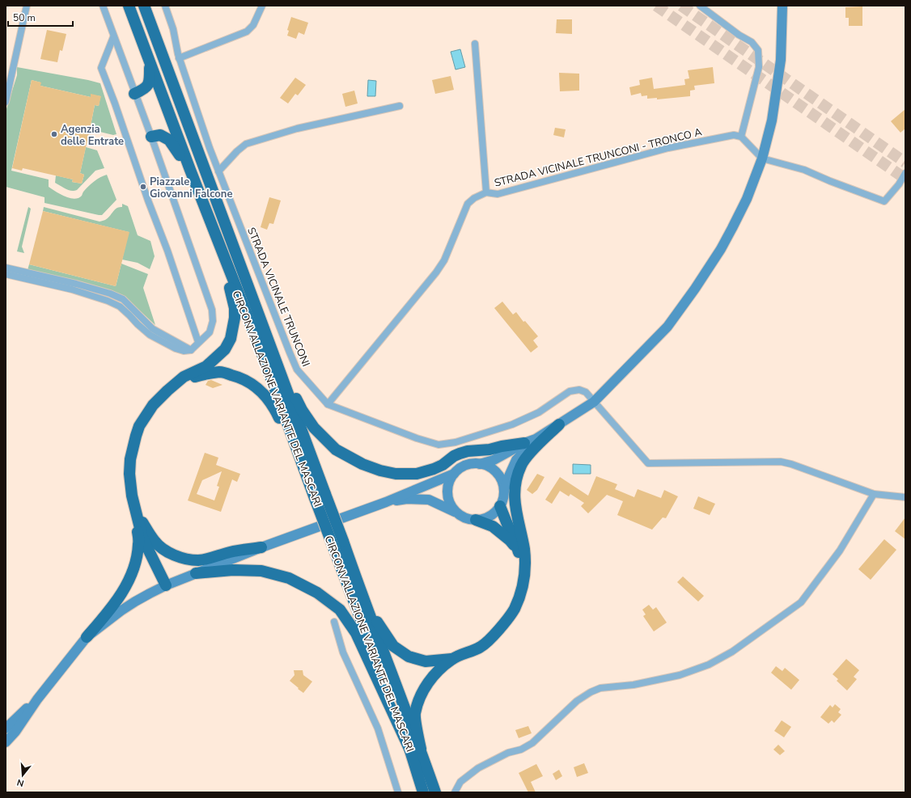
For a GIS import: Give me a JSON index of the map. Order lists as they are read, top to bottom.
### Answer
{
  "streets": {
    "highway": ["CIRCONVALLAZIONE VARIANTE DEL MASCARI"],
    "street": ["STRADA VICINALE TRUNCONI - TRONCO A", "STRADA VICINALE TRUNCONI"]
  },
  "crossings": [
    ["STRADA VICINALE TRUNCONI - TRONCO A", "STRADA VICINALE TRUNCONI"]
  ],
  "places": ["Agenzia delle Entrate", "Piazzale Giovanni Falcone"],
  "scale_bar": "50 m",
  "north": "bottom"
}
